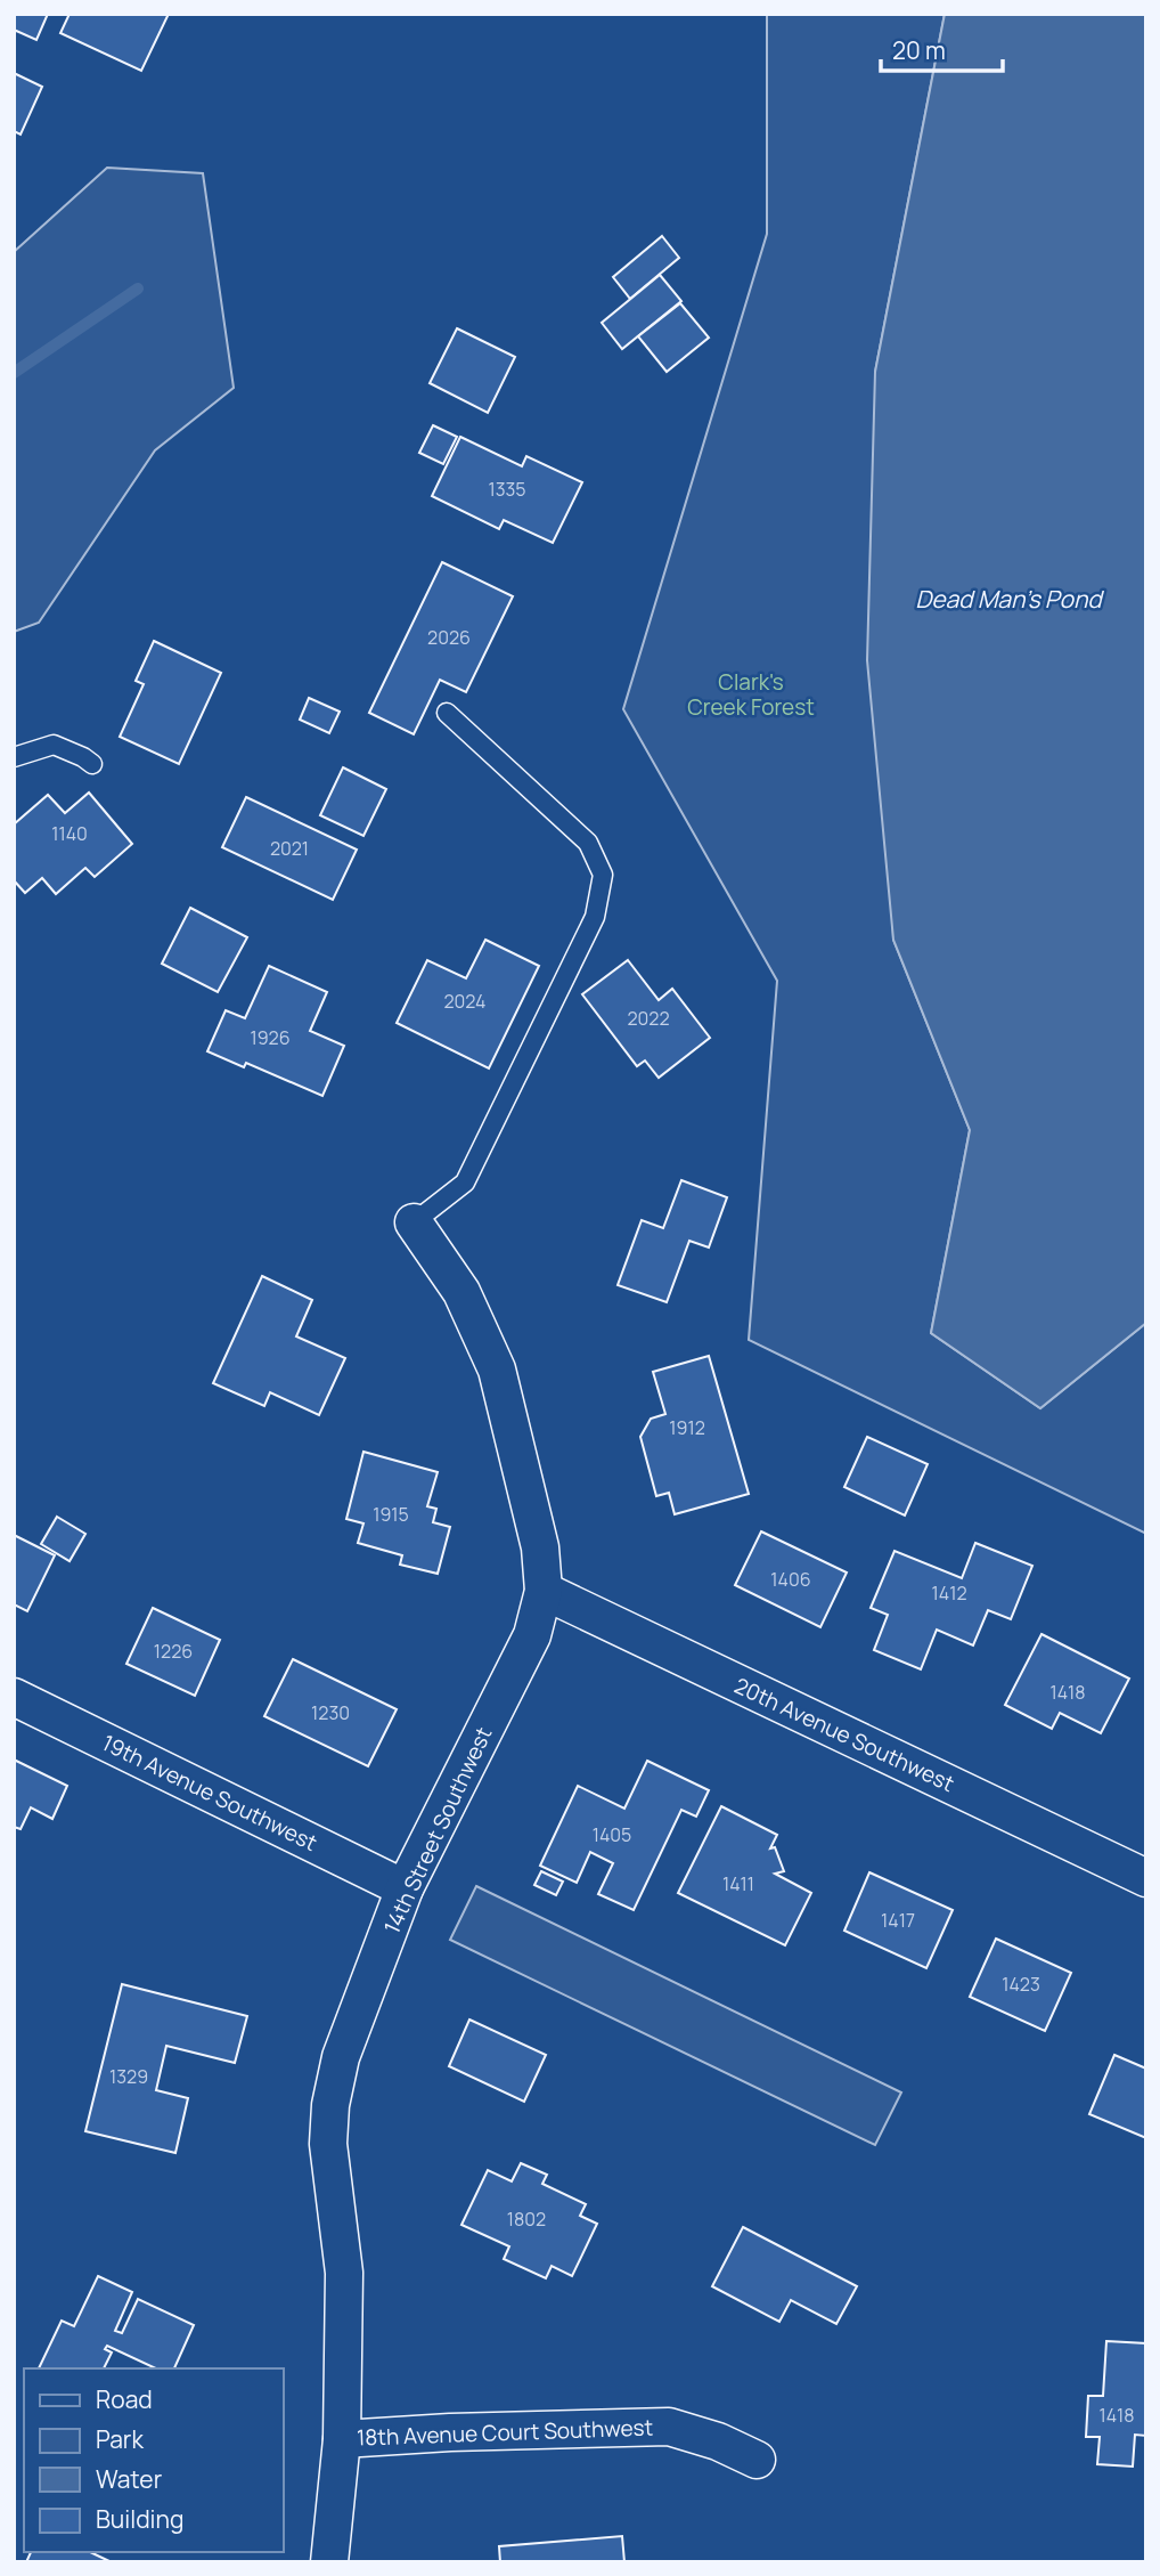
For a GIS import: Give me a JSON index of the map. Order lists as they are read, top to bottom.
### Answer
{
  "streets": {
    "street": [
      "20th Avenue Southwest",
      "19th Avenue Southwest",
      "14th Street Southwest",
      "18th Avenue Court Southwest"
    ]
  },
  "crossings": [
    ["20th Avenue Southwest", "14th Street Southwest"],
    ["19th Avenue Southwest", "14th Street Southwest"],
    ["14th Street Southwest", "18th Avenue Court Southwest"]
  ],
  "water": ["Dead Man's Pond"],
  "parks": ["Clark's Creek Forest"],
  "house_numbers": [
    "1335",
    "2026",
    "1140",
    "2021",
    "2024",
    "2022",
    "1926",
    "1912",
    "1915",
    "1406",
    "1412",
    "1226",
    "1418",
    "1230",
    "1405",
    "1411",
    "1417",
    "1423",
    "1329",
    "1802",
    "1418"
  ],
  "legend": [
    "Road",
    "Park",
    "Water",
    "Building"
  ],
  "scale_bar": "20 m"
}
